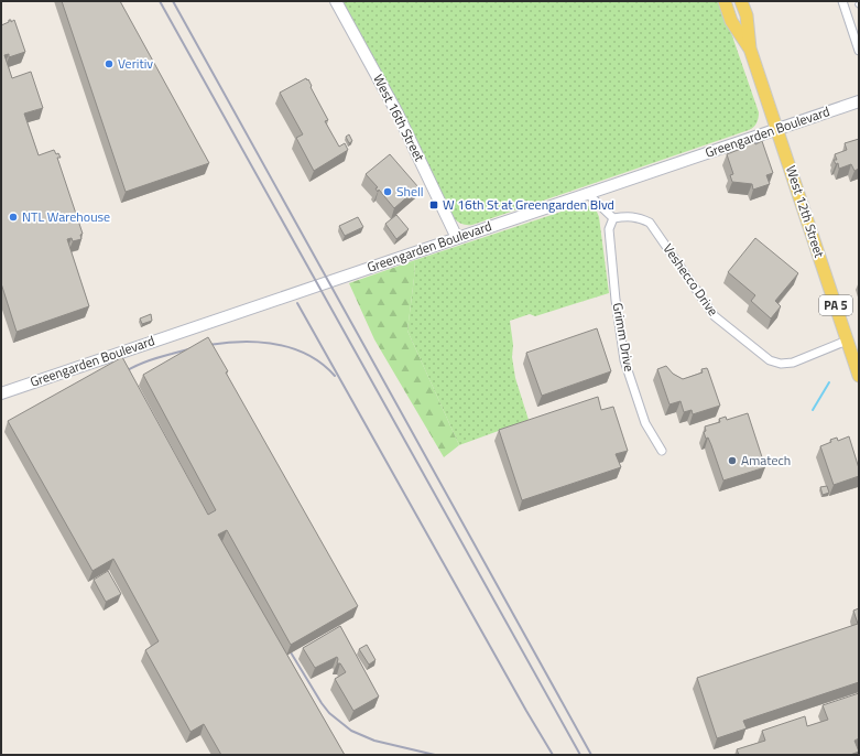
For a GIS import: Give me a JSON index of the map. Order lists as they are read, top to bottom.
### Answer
{
  "streets": {
    "main road": ["West 12th Street", "PA 5"],
    "street": [
      "West 16th Street",
      "Greengarden Boulevard",
      "Veshecco Drive",
      "Grimm Drive"
    ]
  },
  "crossings": [
    ["West 16th Street", "Greengarden Boulevard"],
    ["Greengarden Boulevard", "West 12th Street"],
    ["West 12th Street", "Veshecco Drive"],
    ["Veshecco Drive", "Grimm Drive"]
  ],
  "places": {
    "other": [
      "Veritiv",
      "Shell",
      "NTL Warehouse",
      "Amatech"
    ],
    "transit": ["W 16th St at Greengarden Blvd"]
  }
}
